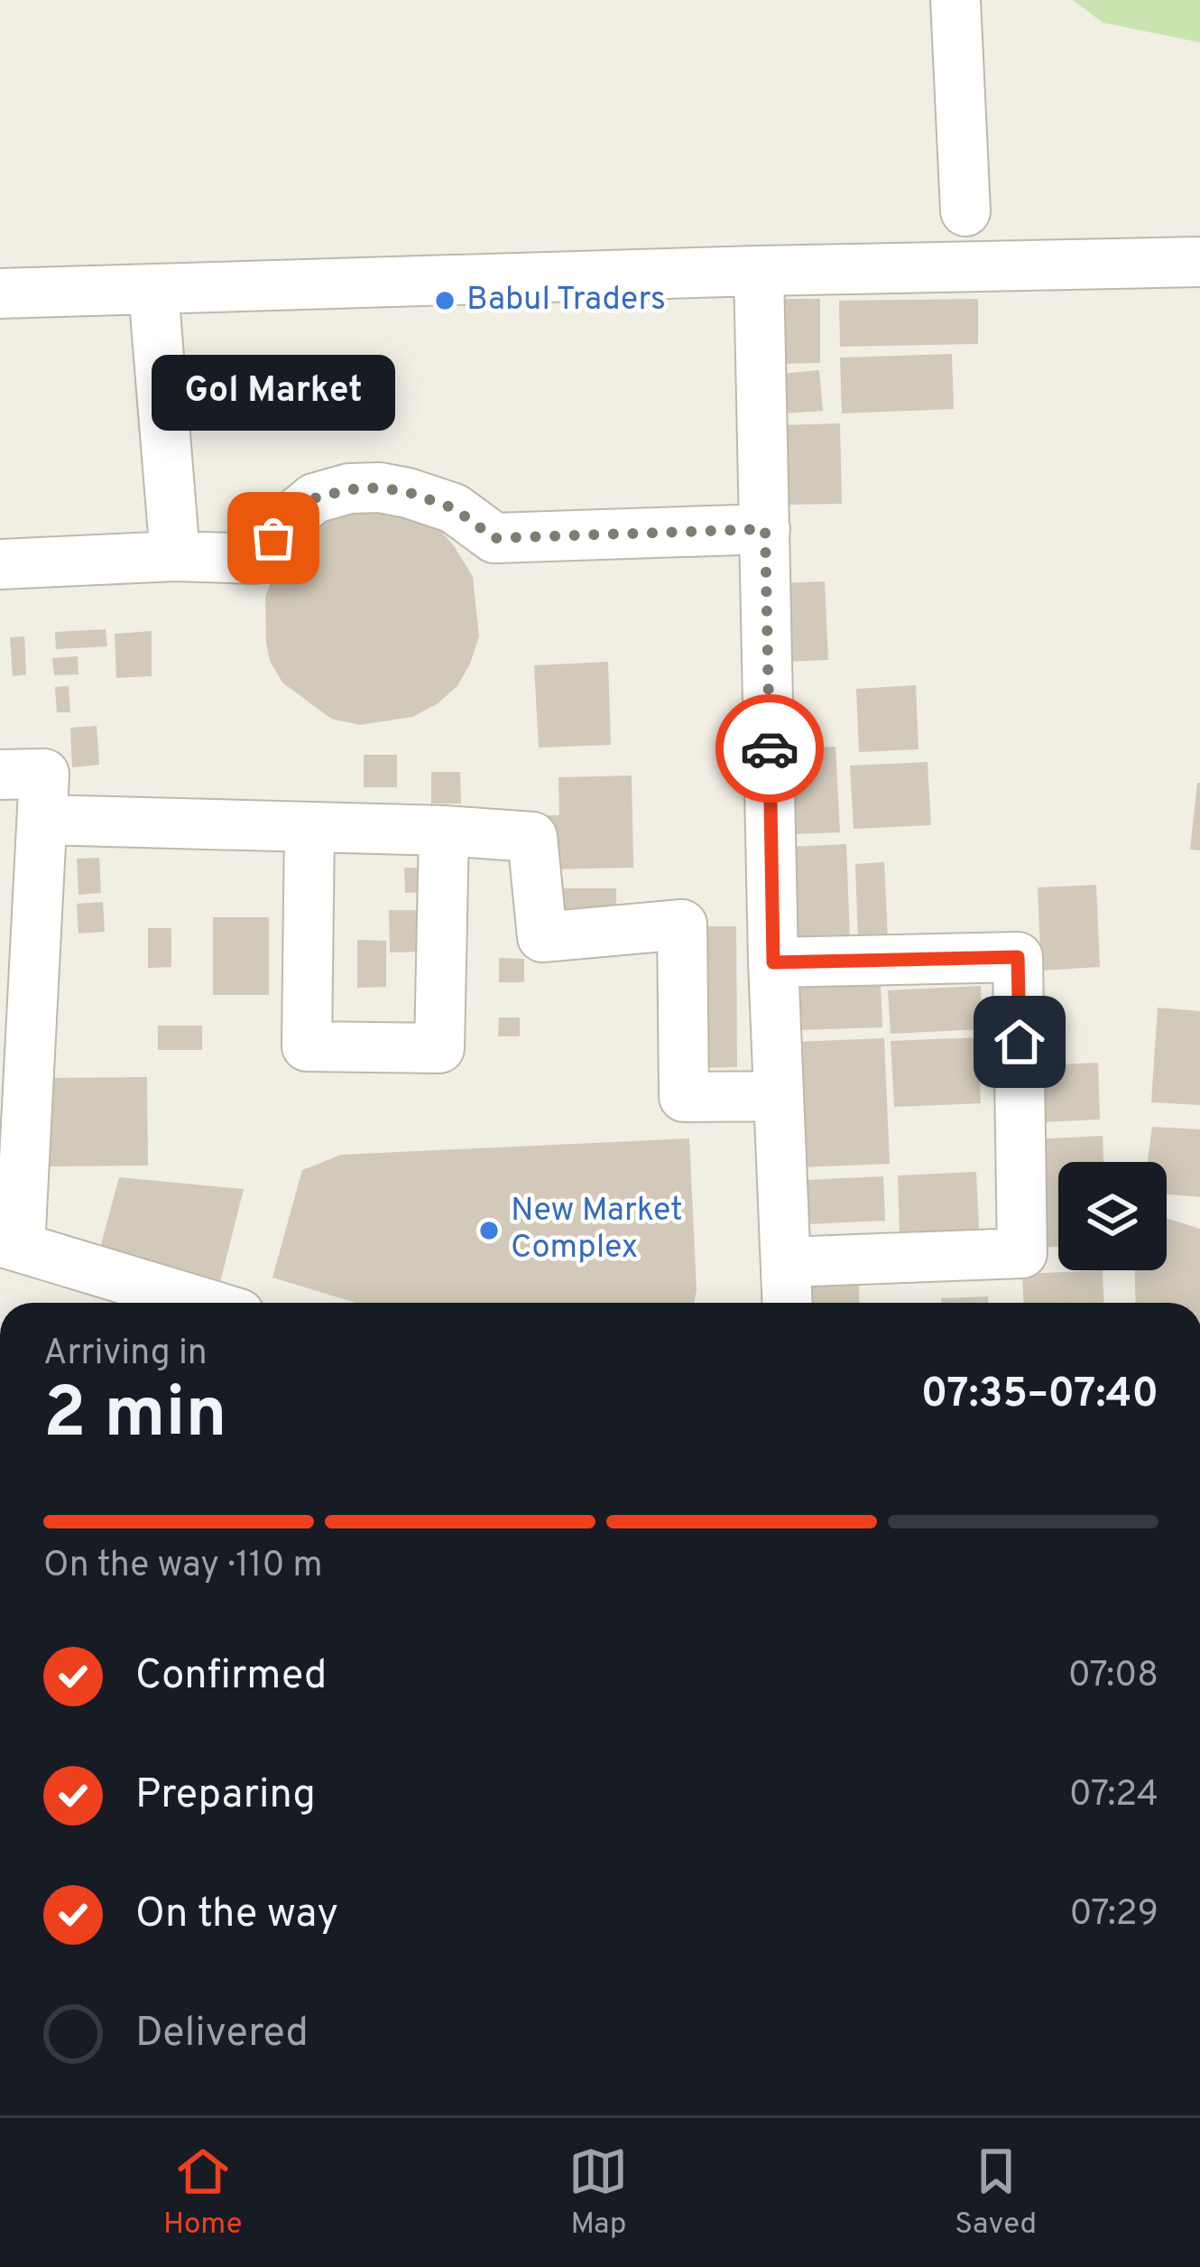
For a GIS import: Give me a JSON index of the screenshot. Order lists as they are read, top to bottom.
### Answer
{
  "places": ["Babul Traders", "Gol Market", "New Market Complex"],
  "page": {
    "bubble": "Gol Market",
    "heading": ["2 min", "Arriving in", "07:35–07:40"],
    "bar": "On the way · 110 m",
    "list": [
      ["Confirmed", "07:08"],
      ["Preparing", "07:24"],
      ["On the way", "07:29"],
      "Delivered"
    ],
    "tabs": ["Home", "Map", "Saved"]
  }
}
